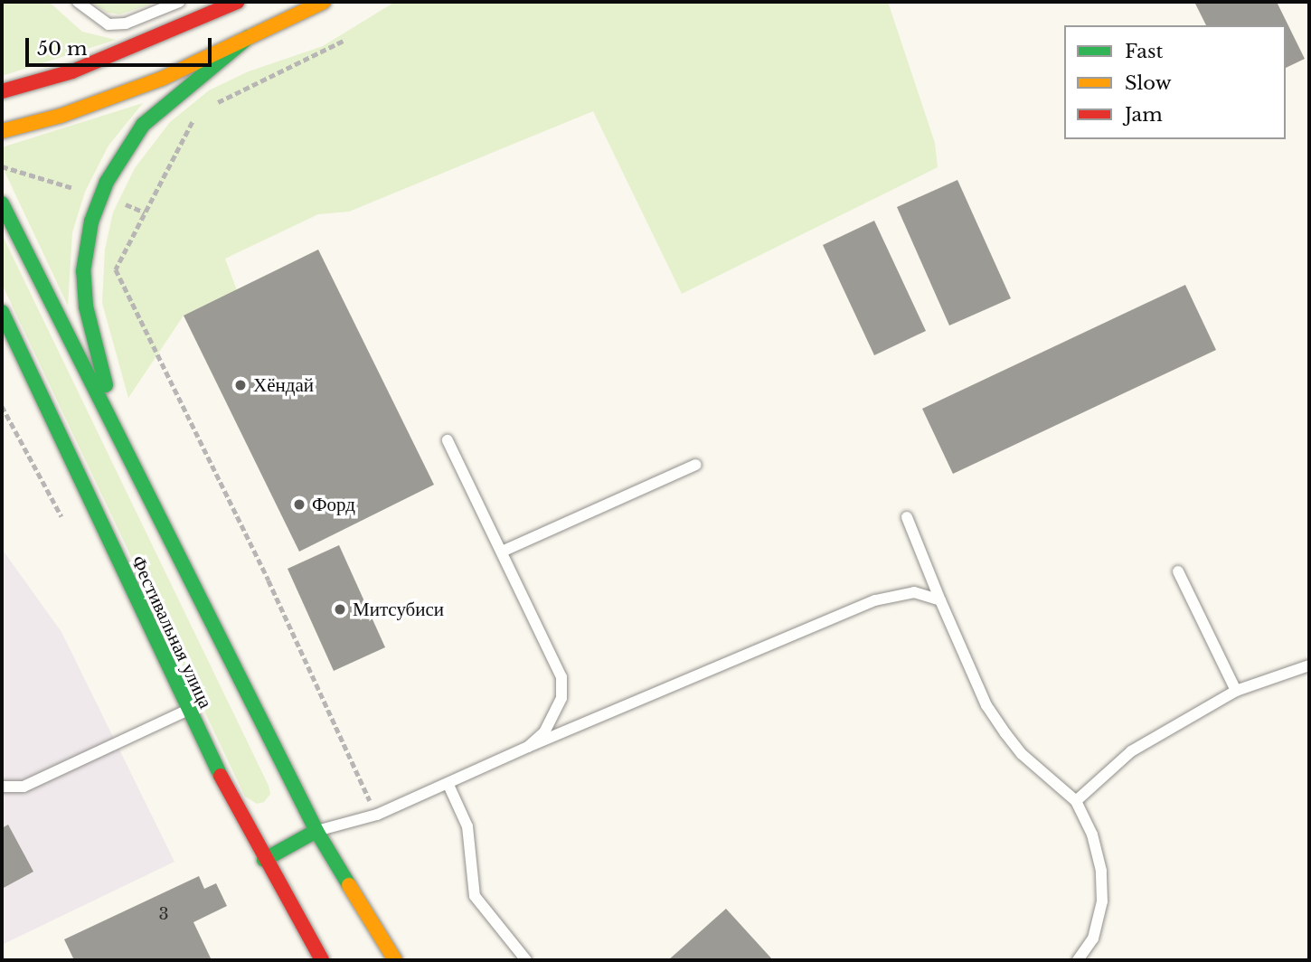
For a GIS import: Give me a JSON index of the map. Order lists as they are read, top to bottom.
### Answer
{
  "streets": {
    "main road": ["Фестивальная улица"]
  },
  "places": ["Хёндай", "Форд", "Митсубиси"],
  "house_numbers": ["3"],
  "legend": ["Fast", "Slow", "Jam"],
  "scale_bar": "50 m"
}
